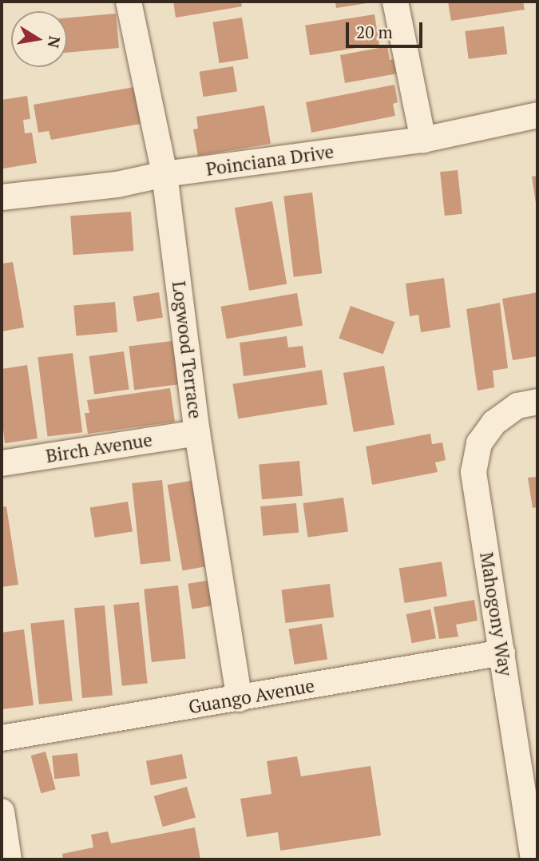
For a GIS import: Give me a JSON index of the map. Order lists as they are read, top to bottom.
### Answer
{
  "streets": {
    "street": [
      "Poinciana Drive",
      "Logwood Terrace",
      "Birch Avenue",
      "Mahogony Way",
      "Guango Avenue"
    ]
  },
  "crossings": [
    ["Poinciana Drive", "Logwood Terrace"],
    ["Logwood Terrace", "Birch Avenue"],
    ["Logwood Terrace", "Guango Avenue"],
    ["Mahogony Way", "Guango Avenue"]
  ],
  "scale_bar": "20 m",
  "north": "right"
}
